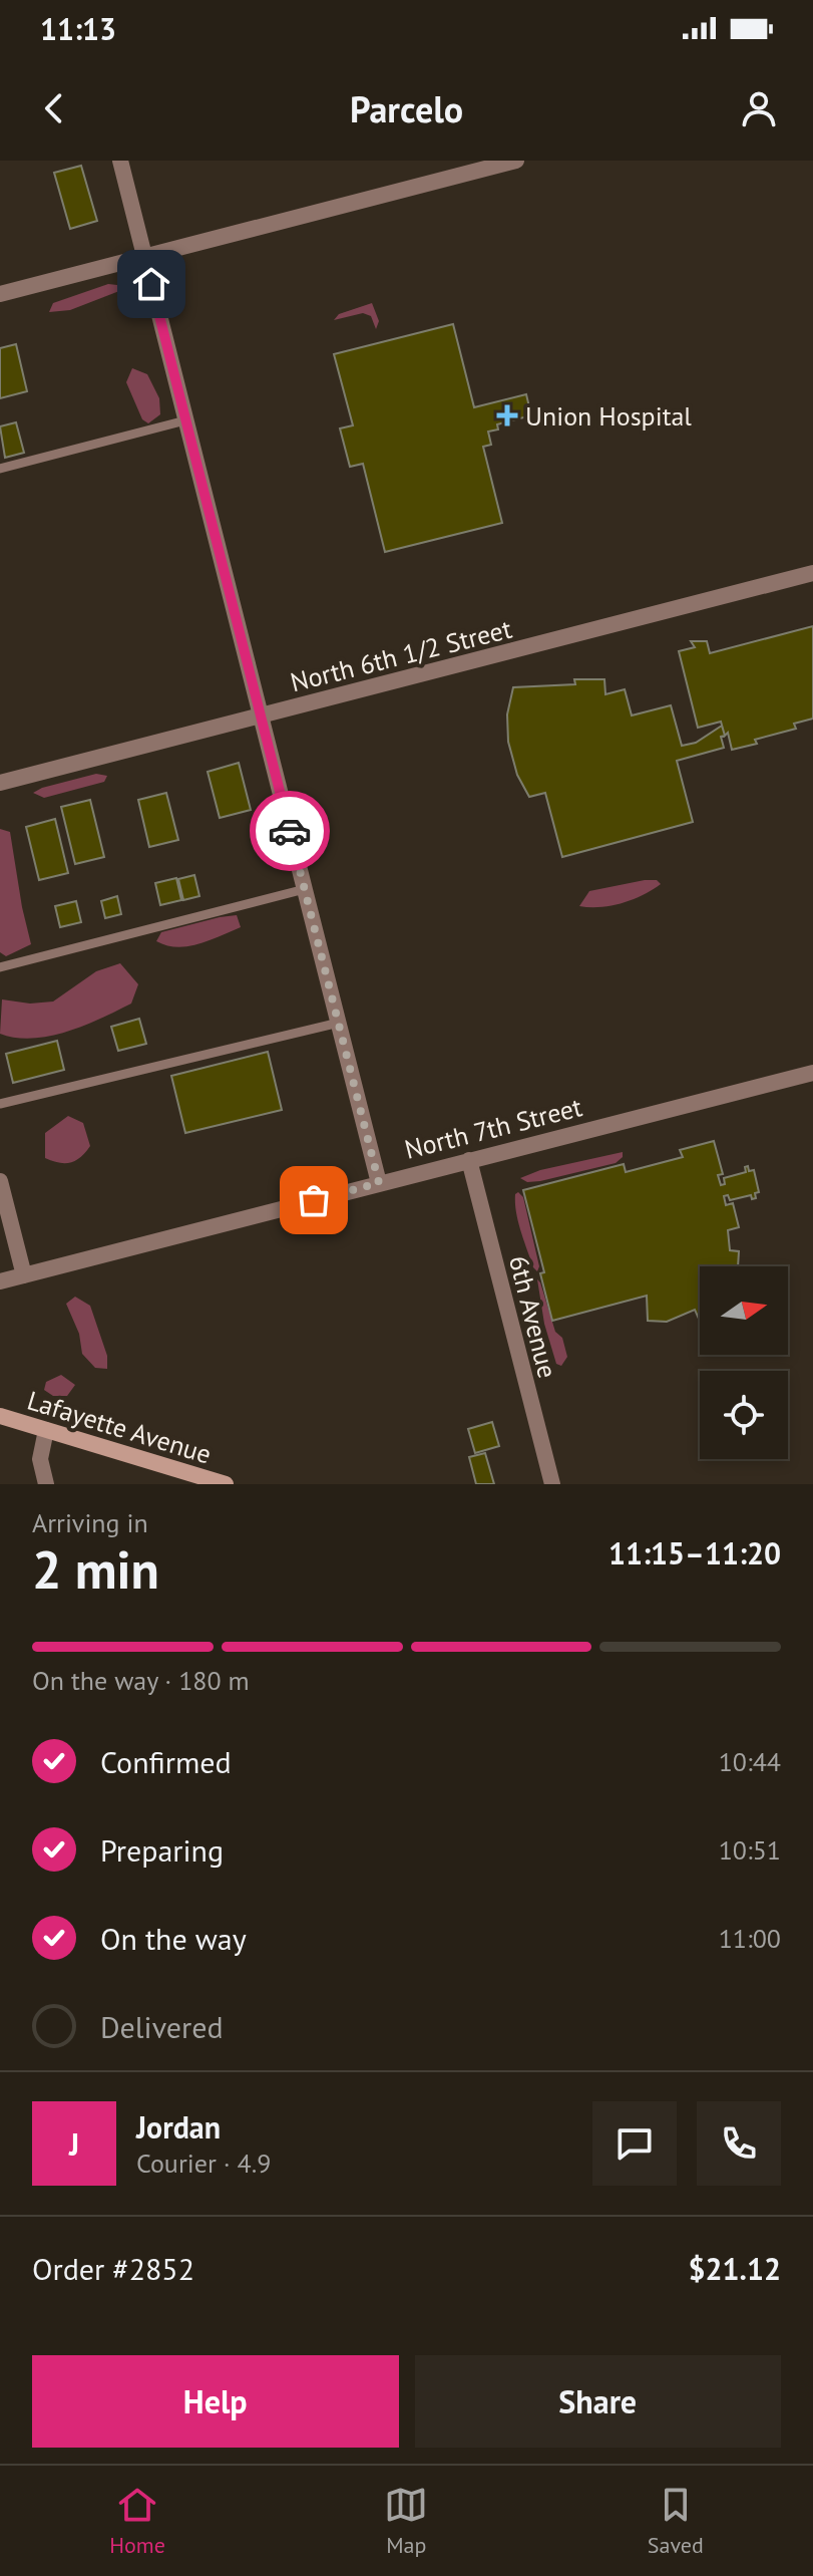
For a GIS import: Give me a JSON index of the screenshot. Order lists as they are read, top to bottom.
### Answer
{
  "streets": {
    "street": [
      "North 6th 1/2 Street",
      "North 7th Street",
      "6th Avenue",
      "Lafayette Avenue"
    ]
  },
  "crossings": [
    ["North 7th Street", "6th Avenue"]
  ],
  "places": {
    "health": ["Union Hospital"]
  },
  "north": "right",
  "page": {
    "status": "11:13",
    "header": "Parcelo",
    "heading": ["2 min", "Arriving in", "11:15–11:20"],
    "panel": [
      "Jordan",
      "Courier · 4.9",
      "Order #2852",
      "$21.12"
    ],
    "bar": "On the way · 180 m",
    "list": [
      ["Confirmed", "10:44"],
      ["Preparing", "10:51"],
      ["On the way", "11:00"],
      "Delivered"
    ],
    "round": "J",
    "buttons": ["Help", "Share"],
    "tabs": ["Home", "Map", "Saved"]
  }
}
